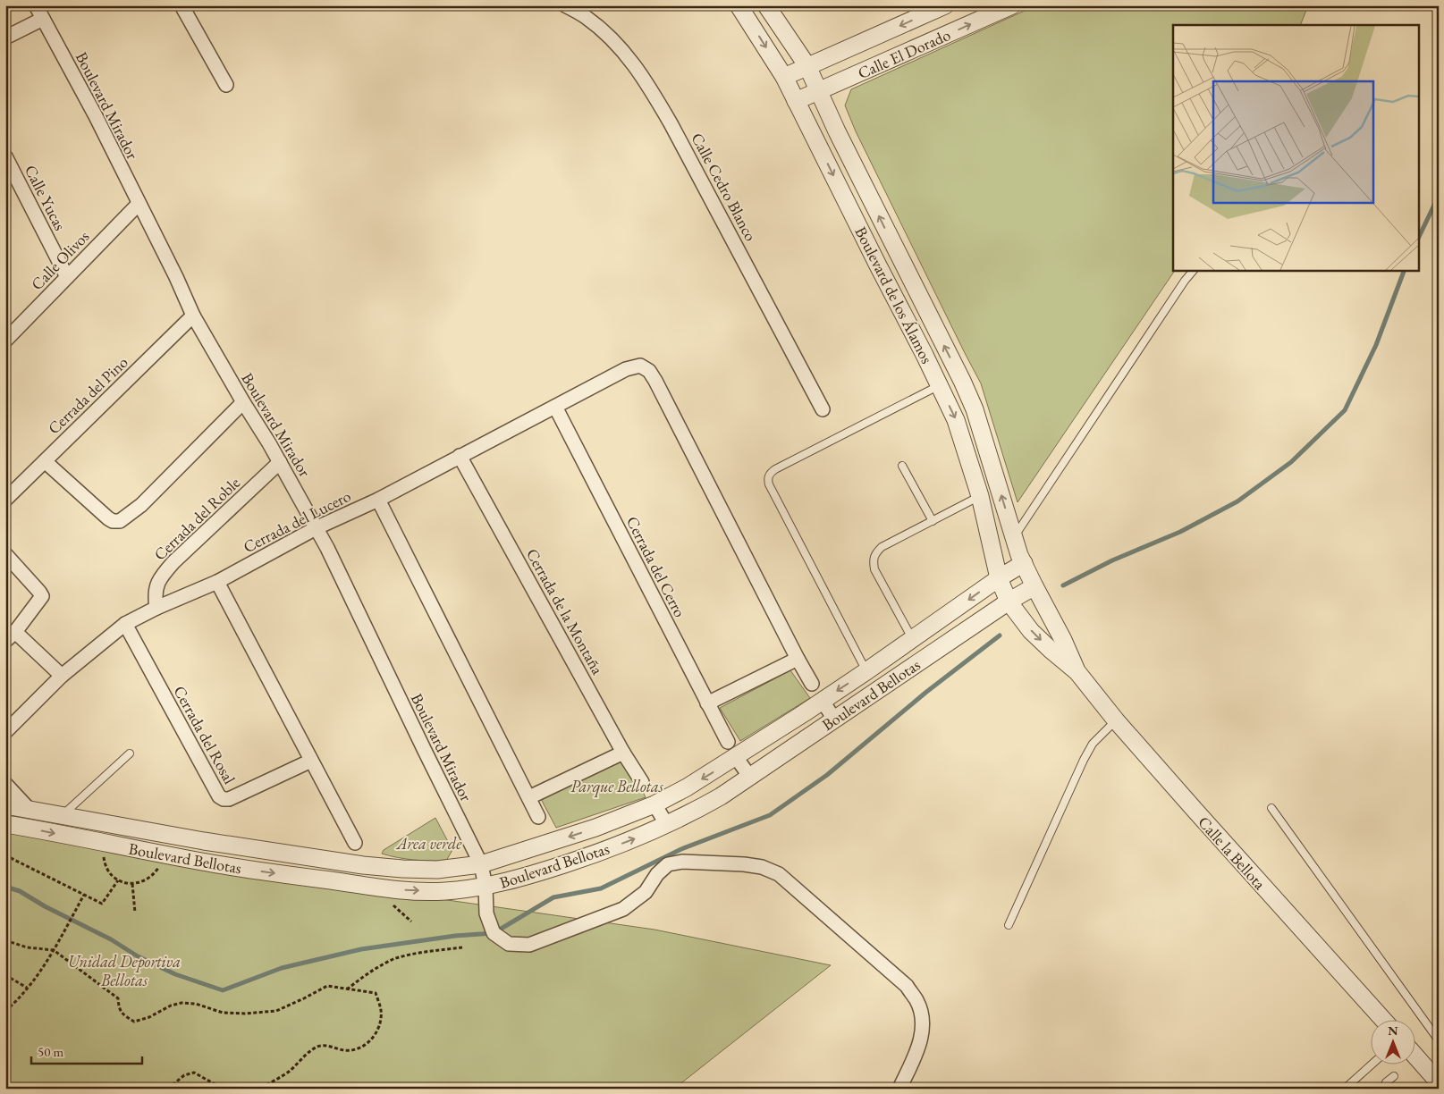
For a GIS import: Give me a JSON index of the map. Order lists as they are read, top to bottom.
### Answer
{
  "streets": {
    "street": [
      "Calle El Dorado",
      "Boulevard Mirador",
      "Calle Cedro Blanco",
      "Calle Yucas",
      "Calle Olivos",
      "Boulevard de los Álamos",
      "Cerrada del Pino",
      "Cerrada del Roble",
      "Cerrada del Lucero",
      "Cerrada del Cerro",
      "Cerrada de la Montaña",
      "Boulevard Bellotas",
      "Cerrada del Rosal",
      "Calle la Bellota"
    ]
  },
  "crossings": [
    ["Calle El Dorado", "Boulevard de los Álamos"],
    ["Boulevard Mirador", "Calle Olivos"],
    ["Boulevard Mirador", "Cerrada del Pino"],
    ["Boulevard Mirador", "Cerrada del Roble"],
    ["Boulevard Mirador", "Cerrada del Lucero"],
    ["Boulevard Mirador", "Boulevard Bellotas"],
    ["Calle Yucas", "Calle Olivos"],
    ["Boulevard de los Álamos", "Boulevard Bellotas"],
    ["Boulevard de los Álamos", "Calle la Bellota"],
    ["Cerrada del Roble", "Cerrada del Lucero"],
    ["Cerrada del Lucero", "Cerrada del Cerro"],
    ["Cerrada del Lucero", "Cerrada de la Montaña"],
    ["Cerrada del Lucero", "Cerrada del Rosal"],
    ["Boulevard Bellotas", "Calle la Bellota"]
  ],
  "parks": ["Parque Bellotas", "Area verde", "Unidad Deportiva Bellotas"],
  "scale_bar": "50 m",
  "north": "top"
}
